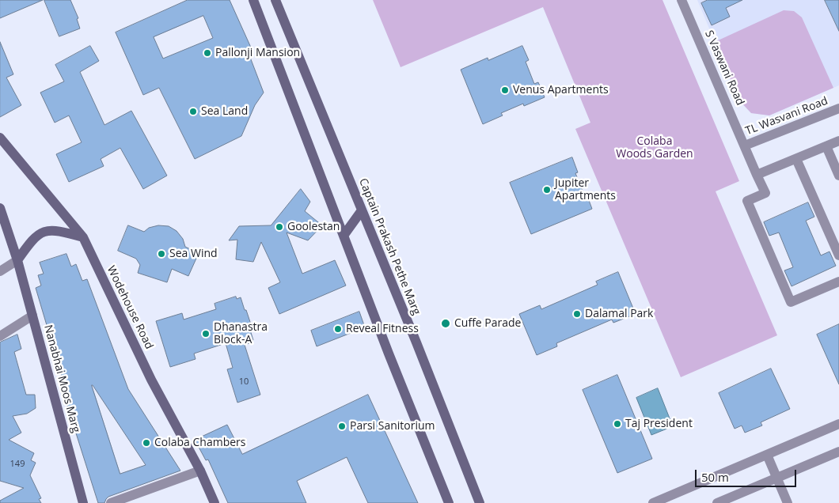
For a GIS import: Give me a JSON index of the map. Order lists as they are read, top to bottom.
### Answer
{
  "streets": {
    "main road": ["Captain Prakash Pethe Marg", "Wodehouse Road", "Nanabhai Moos Marg"],
    "street": ["S Vaswani Road", "TL Wasvani Road"]
  },
  "crossings": [
    ["S Vaswani Road", "TL Wasvani Road"]
  ],
  "parks": ["Colaba Woods Garden"],
  "places": [
    "Pallonji Mansion",
    "Venus Apartments",
    "Sea Land",
    "Jupiter Apartments",
    "Goolestan",
    "Sea Wind",
    "Dalamal Park",
    "Cuffe Parade",
    "Reveal Fitness",
    "Dhanastra Block-A",
    "Taj President",
    "Parsi Sanitorium",
    "Colaba Chambers"
  ],
  "house_numbers": ["10", "149"],
  "scale_bar": "50 m"
}
